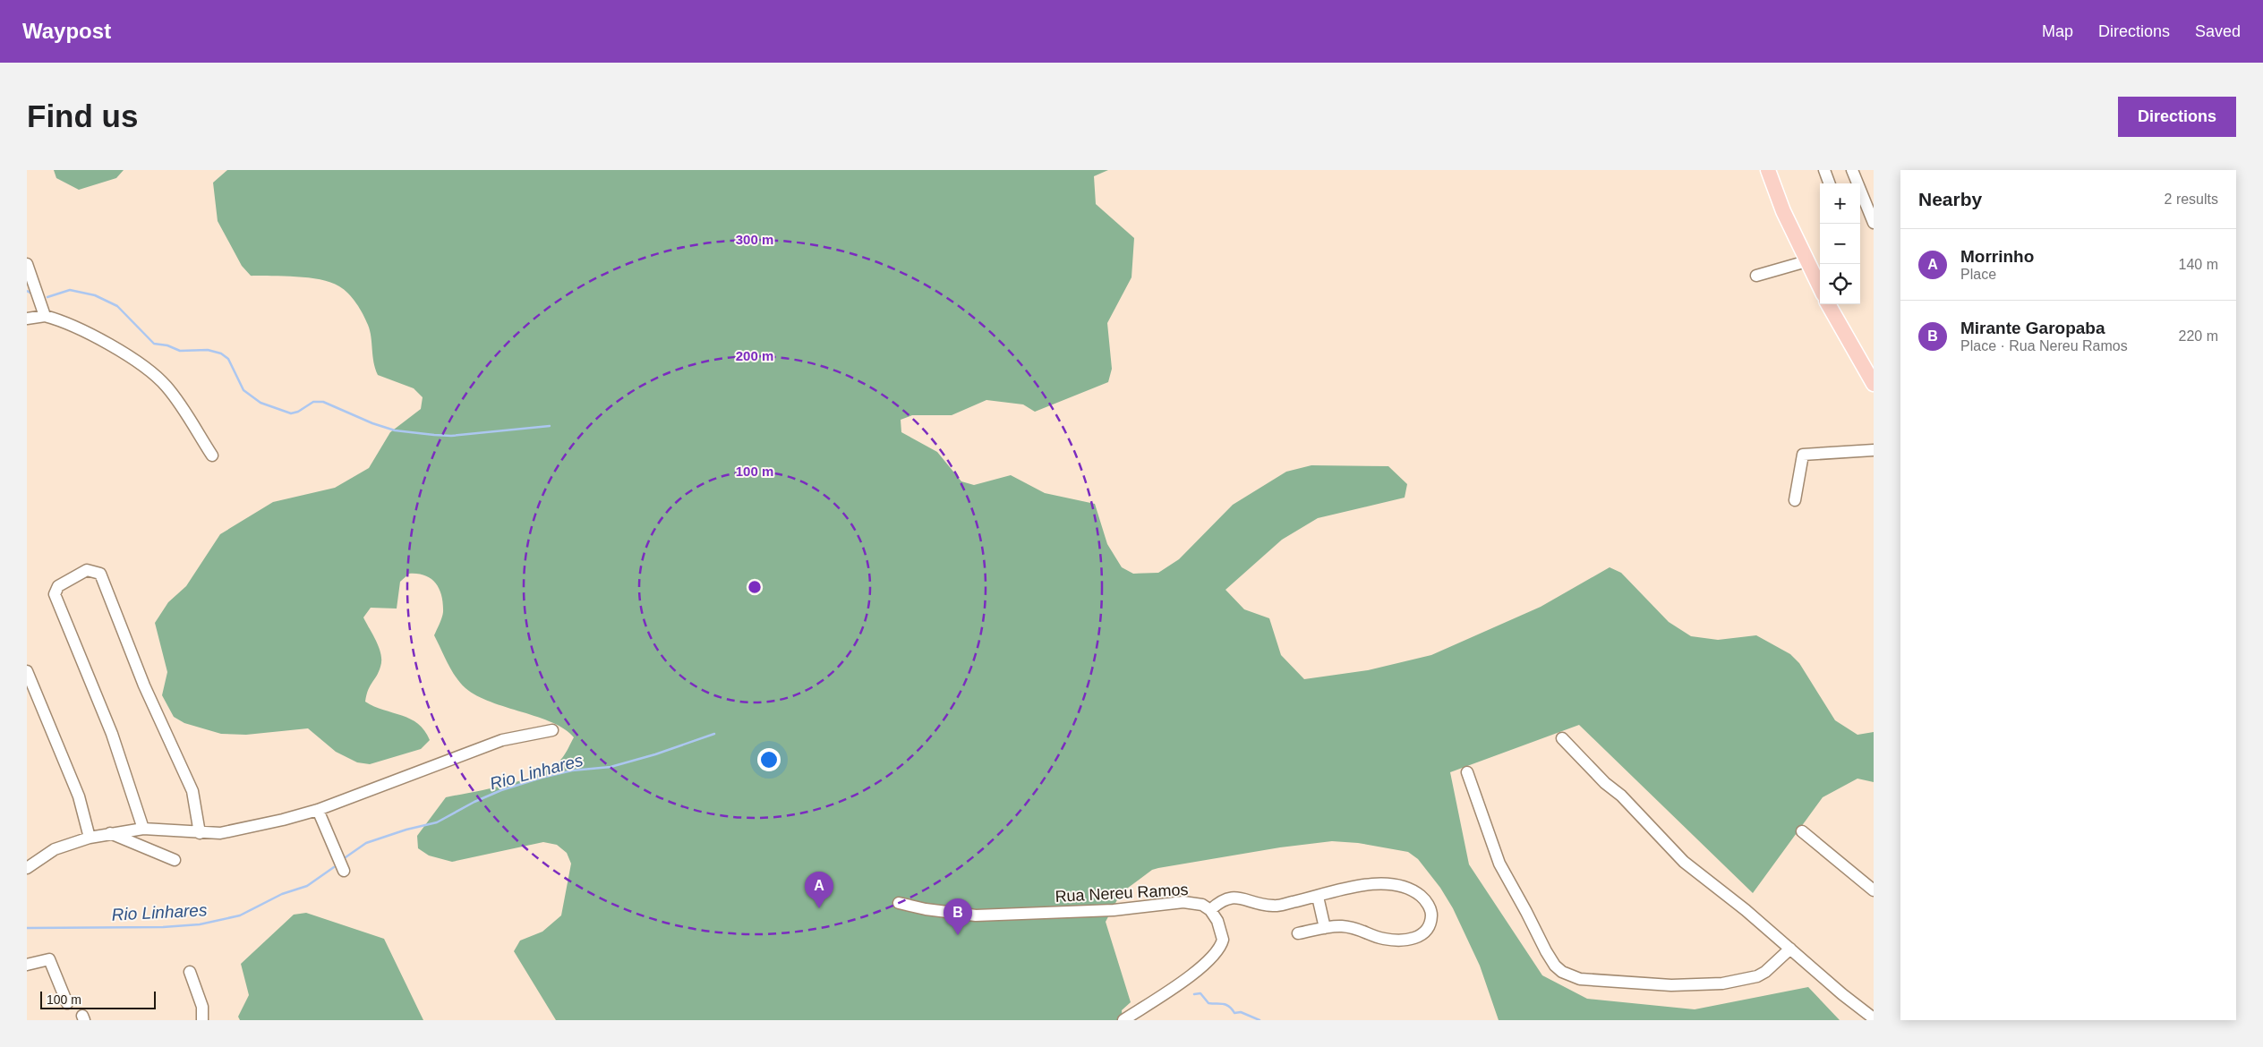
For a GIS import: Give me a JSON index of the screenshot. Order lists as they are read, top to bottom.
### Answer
{
  "streets": {
    "street": ["Rua Nereu Ramos"]
  },
  "water": ["Rio Linhares"],
  "scale_bar": "100 m",
  "page": {
    "header": "Waypost",
    "nav": ["Map", "Directions", "Saved"],
    "buttons": "Directions",
    "title": "Find us",
    "heading": ["Nearby", "2 results"],
    "map_buttons": ["+", "−"],
    "list": [
      {
        "mark": "A",
        "name": "Morrinho",
        "note": "Place",
        "value": "140 m"
      },
      {
        "mark": "B",
        "name": "Mirante Garopaba",
        "note": "Place · Rua Nereu Ramos",
        "value": "220 m"
      }
    ],
    "pins": ["A", "B"],
    "scale": "100 m"
  },
  "rings": ["300 m", "200 m", "100 m"]
}
